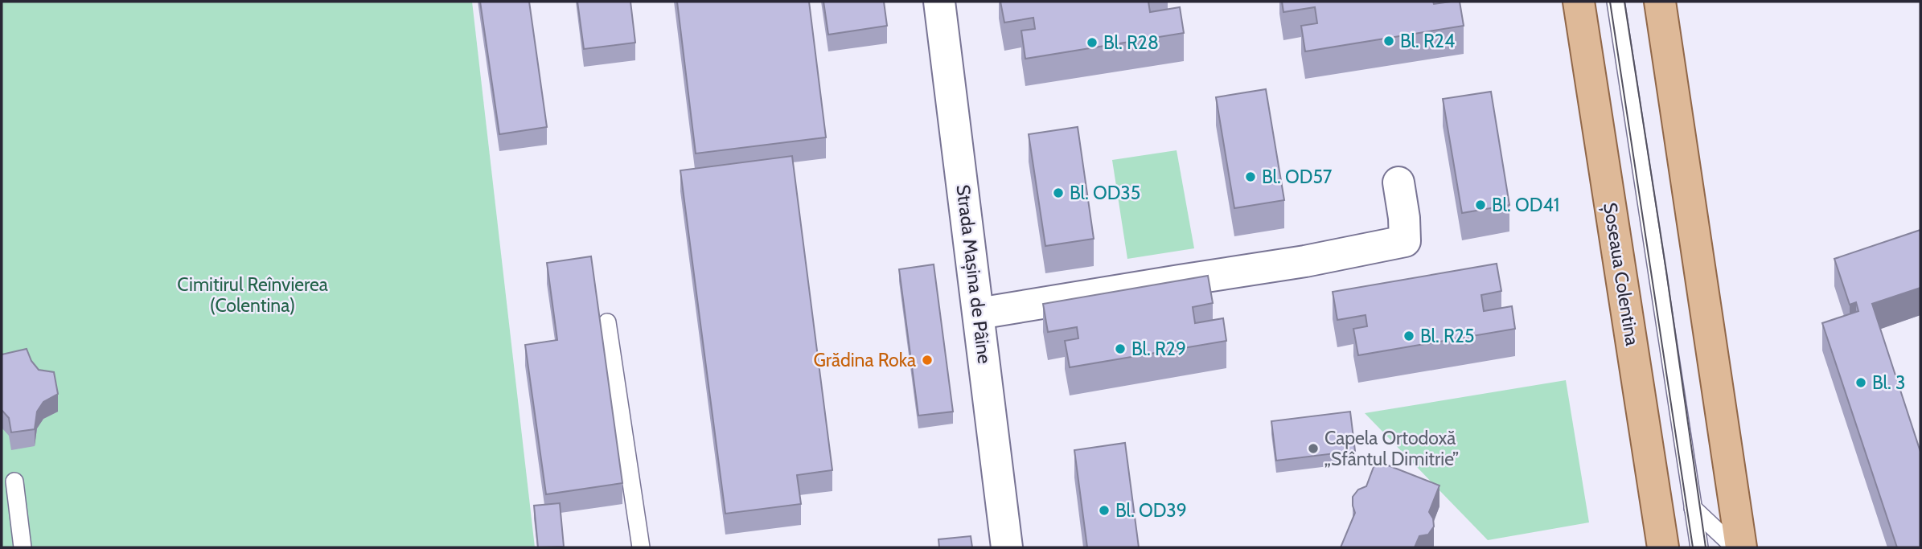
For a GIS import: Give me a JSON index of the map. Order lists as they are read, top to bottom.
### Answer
{
  "streets": {
    "main road": ["Șoseaua Colentina"],
    "street": ["Strada Mașina de Pâine"]
  },
  "parks": ["Cimitirul Reînvierea (Colentina)"],
  "places": [
    "Bl. R24",
    "Bl. R28",
    "Bl. OD57",
    "Bl. OD35",
    "Bl. OD41",
    "Bl. R25",
    "Bl. R29",
    "Grădina Roka",
    "Bl. 3",
    "Capela Ortodoxă „Sfântul Dimitrie”",
    "Bl. OD39"
  ]
}
